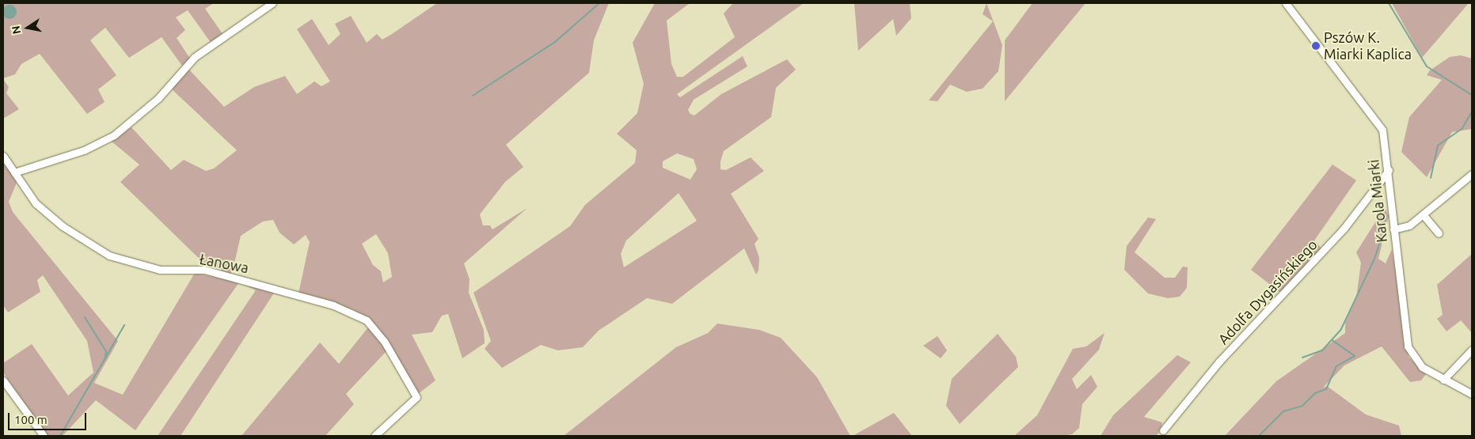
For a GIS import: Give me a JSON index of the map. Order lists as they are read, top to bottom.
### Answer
{
  "streets": {
    "street": ["Karola Miarki", "Łanowa", "Adolfa Dygasińskiego"]
  },
  "crossings": [
    ["Karola Miarki", "Adolfa Dygasińskiego"]
  ],
  "places": ["Pszów K. Miarki Kaplica"],
  "scale_bar": "100 m",
  "north": "left"
}
